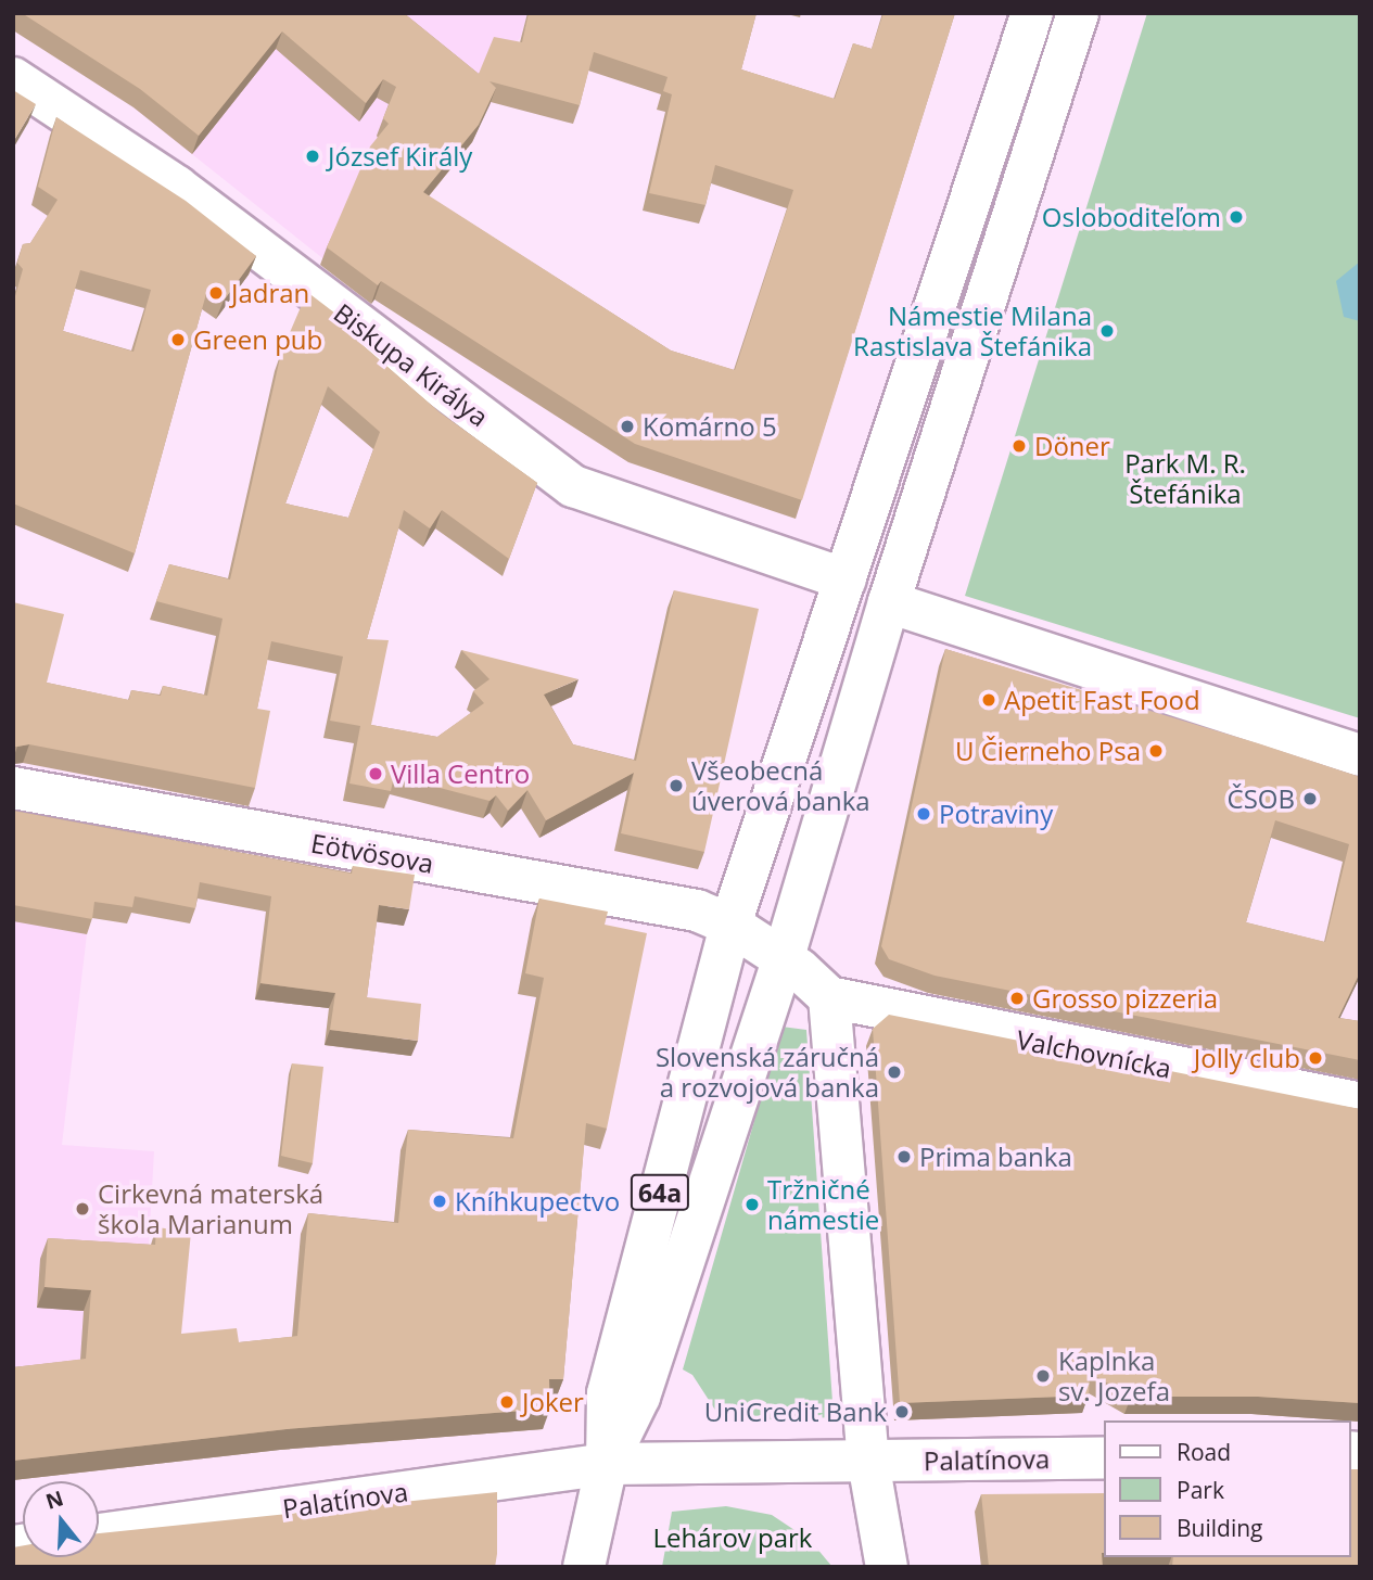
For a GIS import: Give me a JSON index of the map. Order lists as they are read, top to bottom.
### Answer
{
  "streets": {
    "street": [
      "Biskupa Királya",
      "Eötvösova",
      "Valchovnícka",
      "64a",
      "Palatínova"
    ]
  },
  "crossings": [
    ["Biskupa Királya", "64a"],
    ["Eötvösova", "64a"],
    ["64a", "Palatínova"]
  ],
  "parks": ["Park M. R. Štefánika", "Lehárov park"],
  "places": [
    "József Király",
    "Osloboditeľom",
    "Jadran",
    "Námestie Milana Rastislava Štefánika",
    "Green pub",
    "Komárno 5",
    "Döner",
    "Apetit Fast Food",
    "U Čierneho Psa",
    "Villa Centro",
    "Všeobecná úverová banka",
    "ČSOB",
    "Potraviny",
    "Grosso pizzeria",
    "Jolly club",
    "Slovenská záručná a rozvojová banka",
    "Prima banka",
    "Kníhkupectvo",
    "Tržničné námestie",
    "Cirkevná materská škola Marianum",
    "Kaplnka sv. Jozefa",
    "Joker",
    "UniCredit Bank"
  ],
  "legend": ["Road", "Park", "Building"],
  "north": "top"
}
